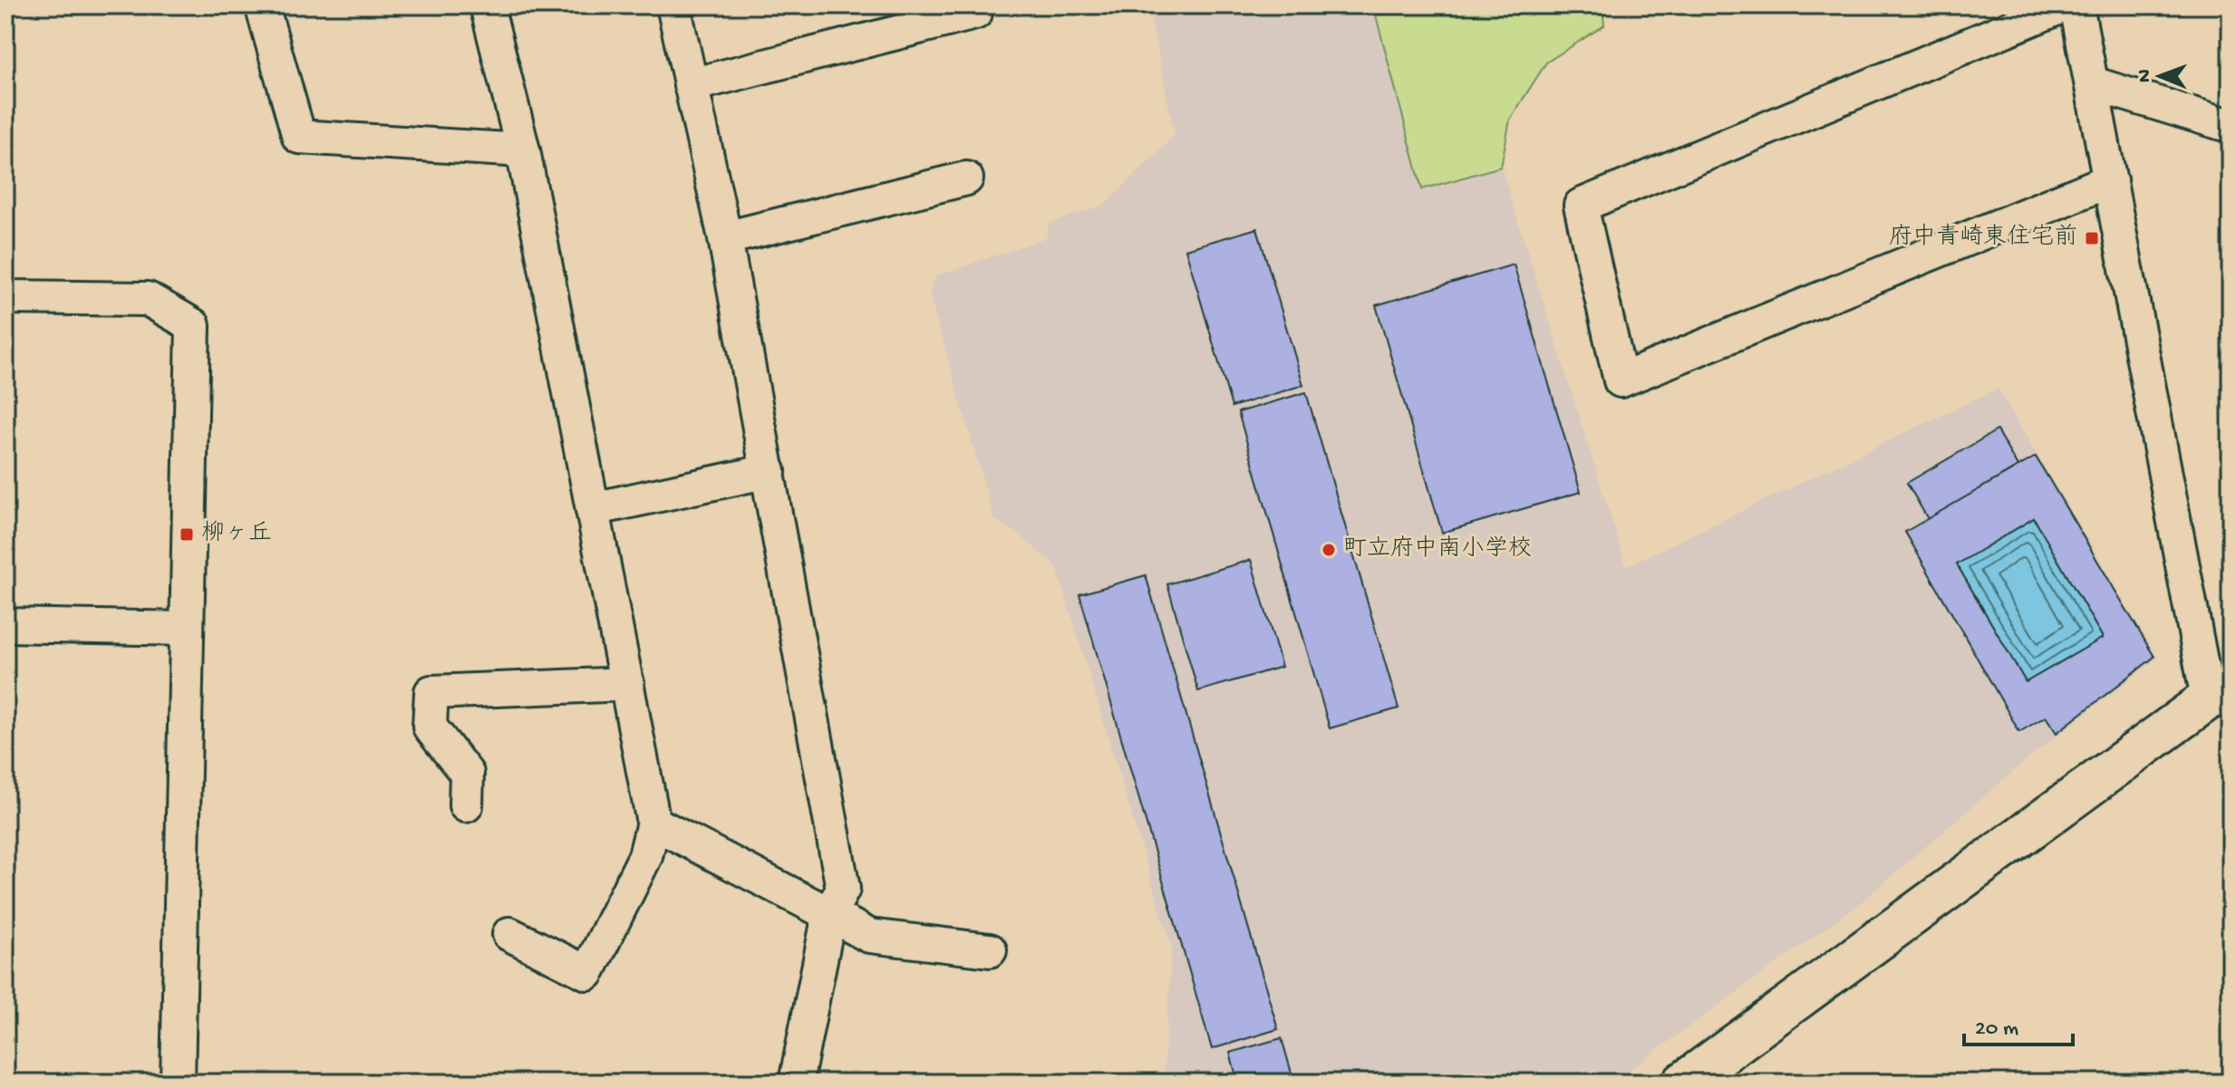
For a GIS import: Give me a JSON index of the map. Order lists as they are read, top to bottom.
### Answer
{
  "places": {
    "transit": ["府中青崎東住宅前", "柳ヶ丘"],
    "other": ["町立府中南小学校"]
  },
  "scale_bar": "20 m",
  "north": "left"
}
